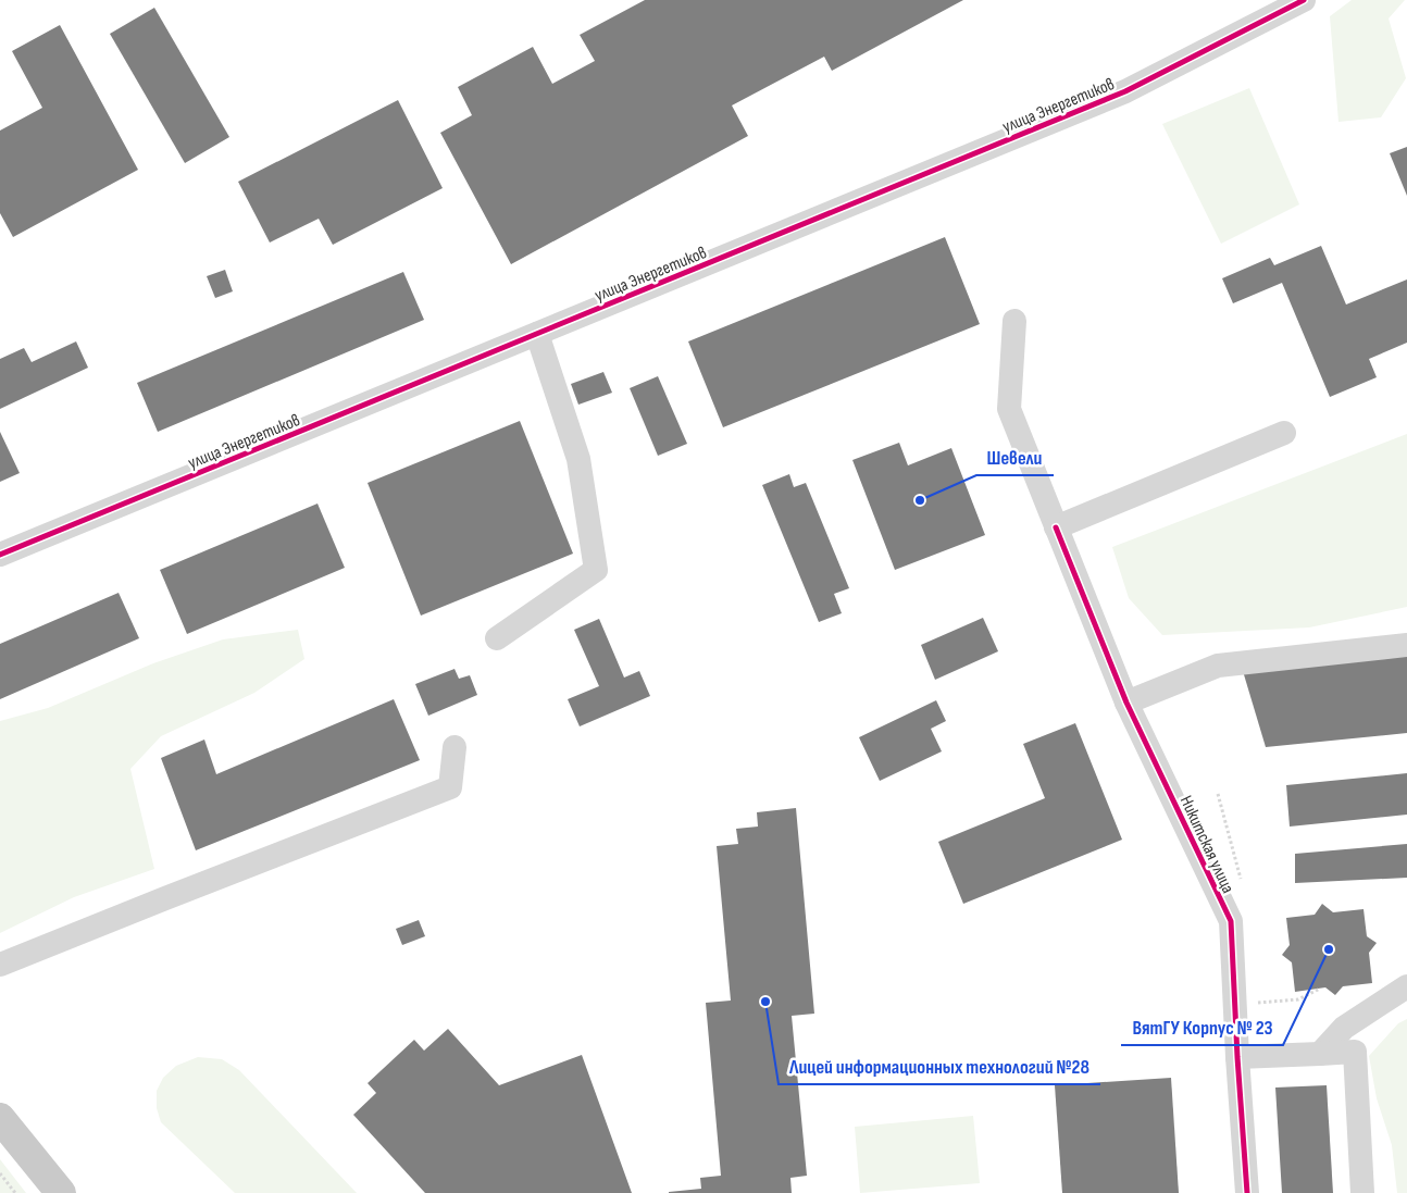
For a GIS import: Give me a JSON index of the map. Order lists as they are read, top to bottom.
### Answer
{
  "streets": {
    "street": ["улица Энергетиков", "Никитская улица"]
  },
  "places": ["Шевели", "ВятГУ Корпус № 23", "Лицей информационных технологий №28"]
}
